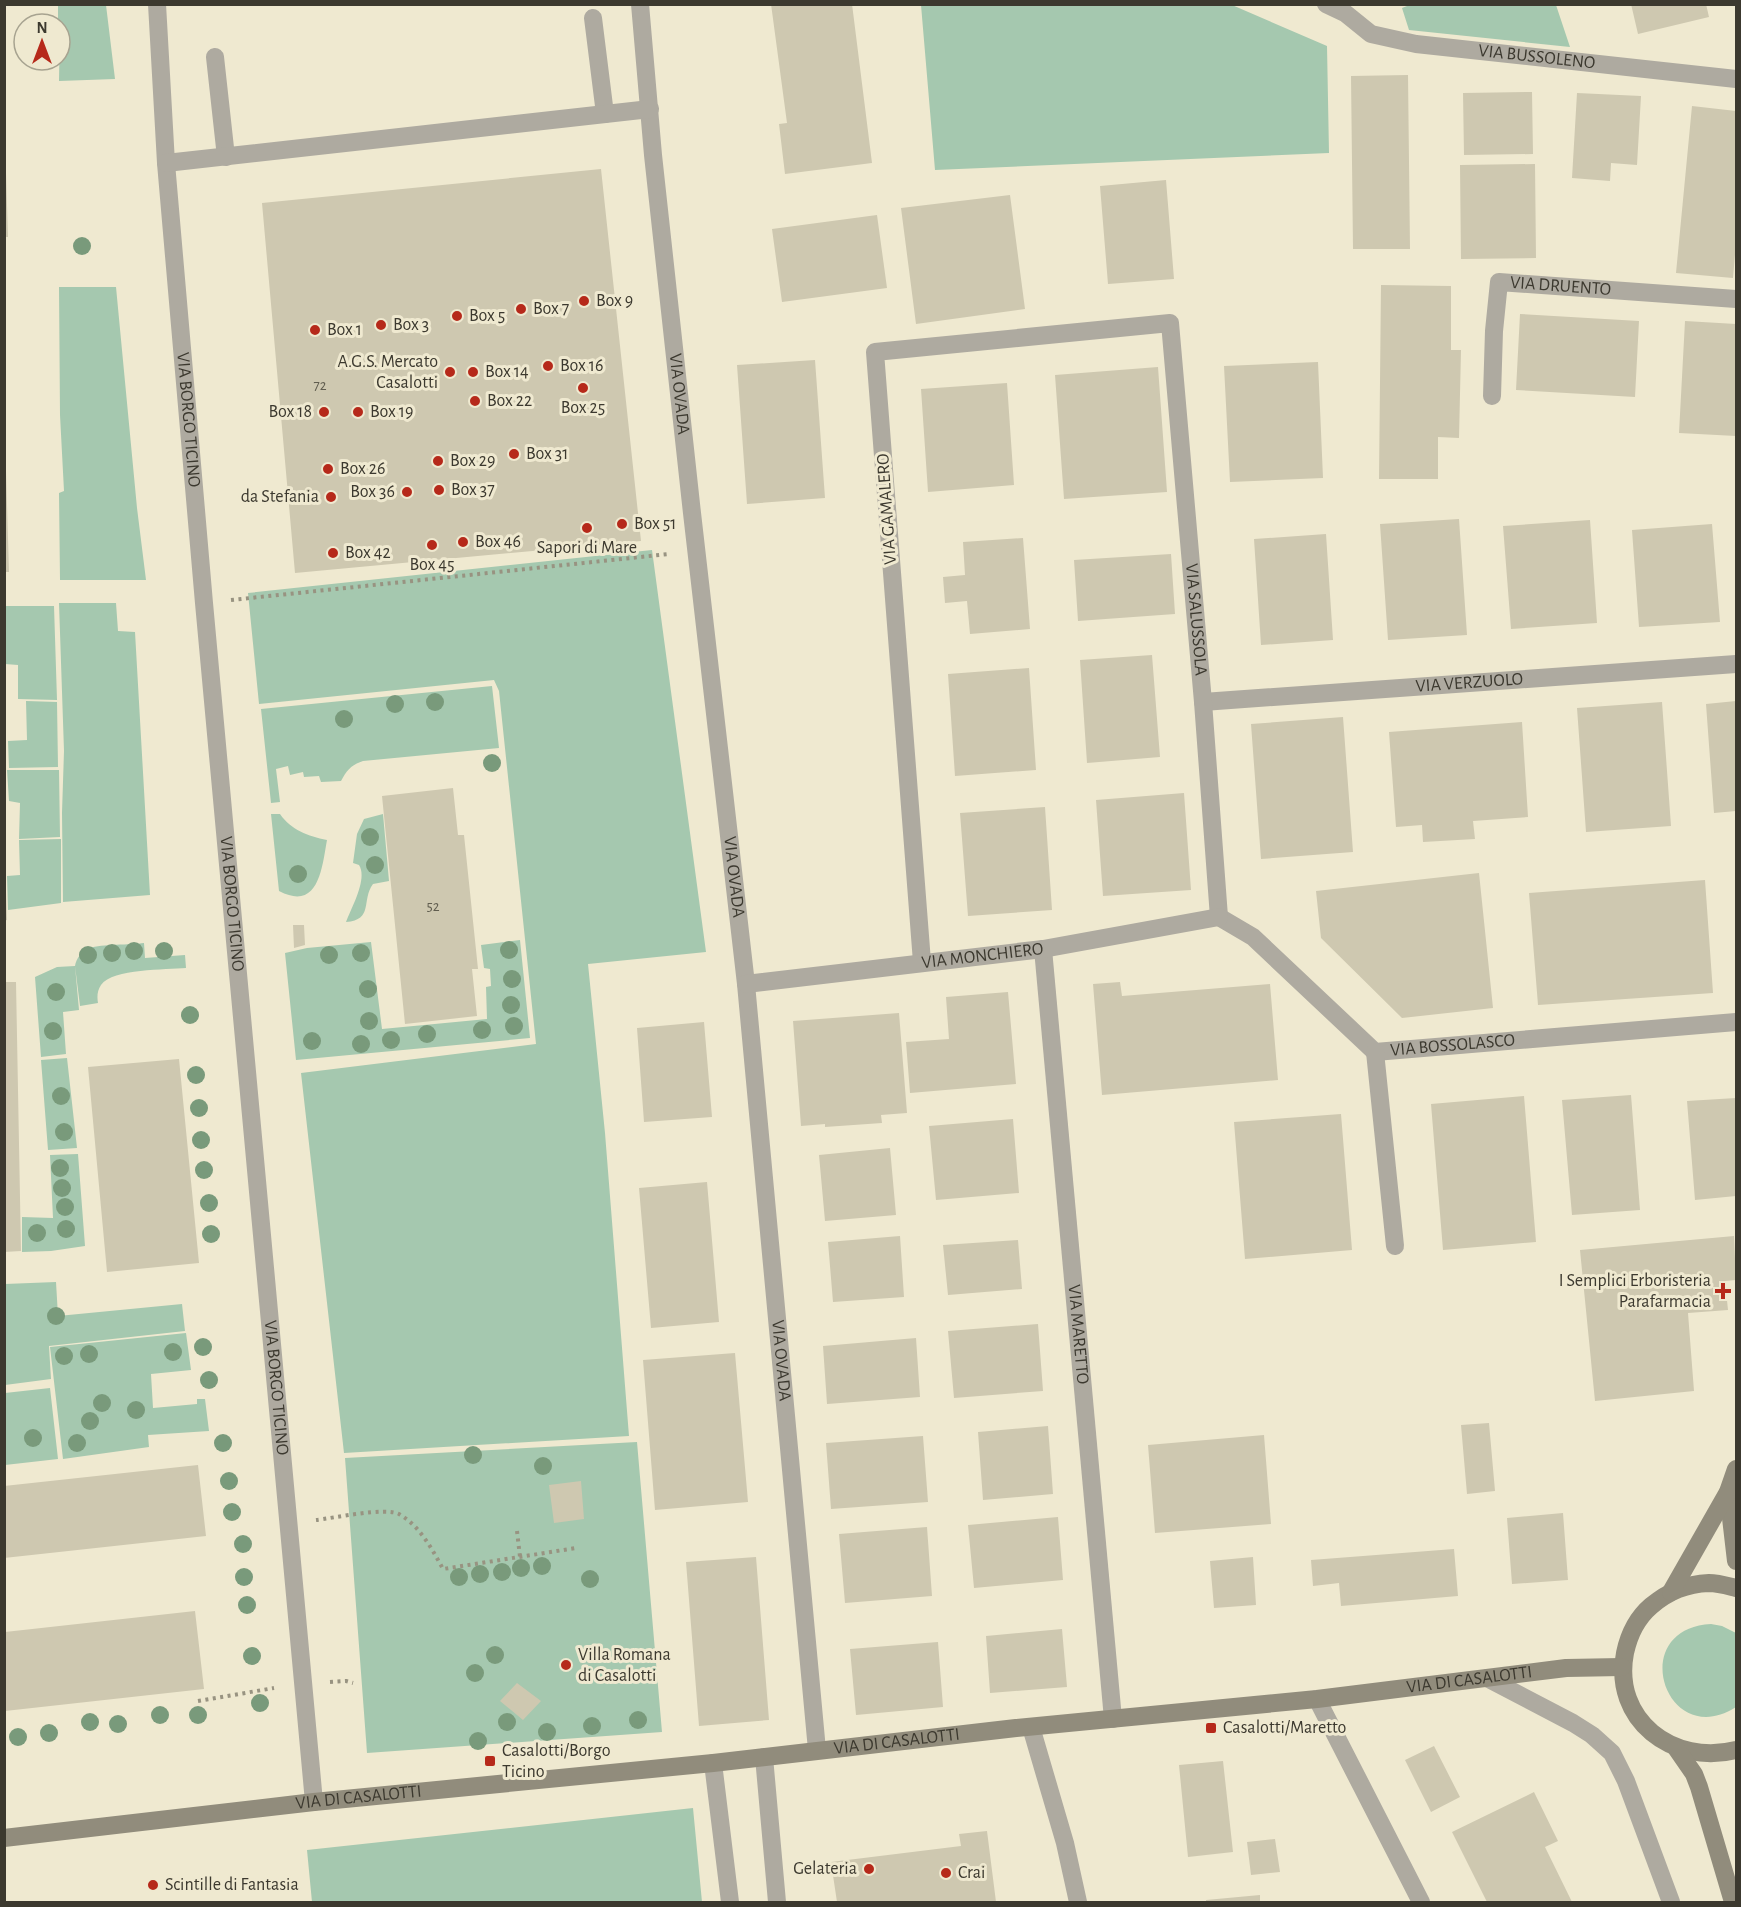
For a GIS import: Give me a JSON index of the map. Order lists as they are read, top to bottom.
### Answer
{
  "streets": {
    "street": [
      "VIA BUSSOLENO",
      "VIA DRUENTO",
      "VIA OVADA",
      "VIA BORGO TICINO",
      "VIA GAMALERO",
      "VIA SALUSSOLA",
      "VIA VERZUOLO",
      "VIA MONCHIERO",
      "VIA BOSSOLASCO",
      "VIA MARETTO",
      "VIA DI CASALOTTI"
    ]
  },
  "crossings": [
    ["VIA OVADA", "VIA MONCHIERO"],
    ["VIA OVADA", "VIA DI CASALOTTI"],
    ["VIA BORGO TICINO", "VIA DI CASALOTTI"],
    ["VIA GAMALERO", "VIA SALUSSOLA"],
    ["VIA GAMALERO", "VIA MONCHIERO"],
    ["VIA SALUSSOLA", "VIA VERZUOLO"],
    ["VIA SALUSSOLA", "VIA MONCHIERO"],
    ["VIA SALUSSOLA", "VIA BOSSOLASCO"],
    ["VIA MONCHIERO", "VIA BOSSOLASCO"],
    ["VIA MONCHIERO", "VIA MARETTO"],
    ["VIA MARETTO", "VIA DI CASALOTTI"]
  ],
  "places": {
    "other": [
      "Box 9",
      "Box 7",
      "Box 5",
      "Box 3",
      "Box 1",
      "Box 16",
      "A.G.S. Mercato Casalotti",
      "Box 14",
      "Box 25",
      "Box 22",
      "Box 18",
      "Box 19",
      "Box 31",
      "Box 29",
      "Box 26",
      "Box 37",
      "Box 36",
      "da Stefania",
      "Box 51",
      "Sapori di Mare",
      "Box 46",
      "Box 45",
      "Box 42",
      "Villa Romana di Casalotti",
      "Gelateria",
      "Crai",
      "Scintille di Fantasia"
    ],
    "health": ["I Semplici Erboristeria Parafarmacia"],
    "transit": ["Casalotti/Maretto", "Casalotti/Borgo Ticino"]
  },
  "house_numbers": ["72", "52"],
  "north": "top"
}
